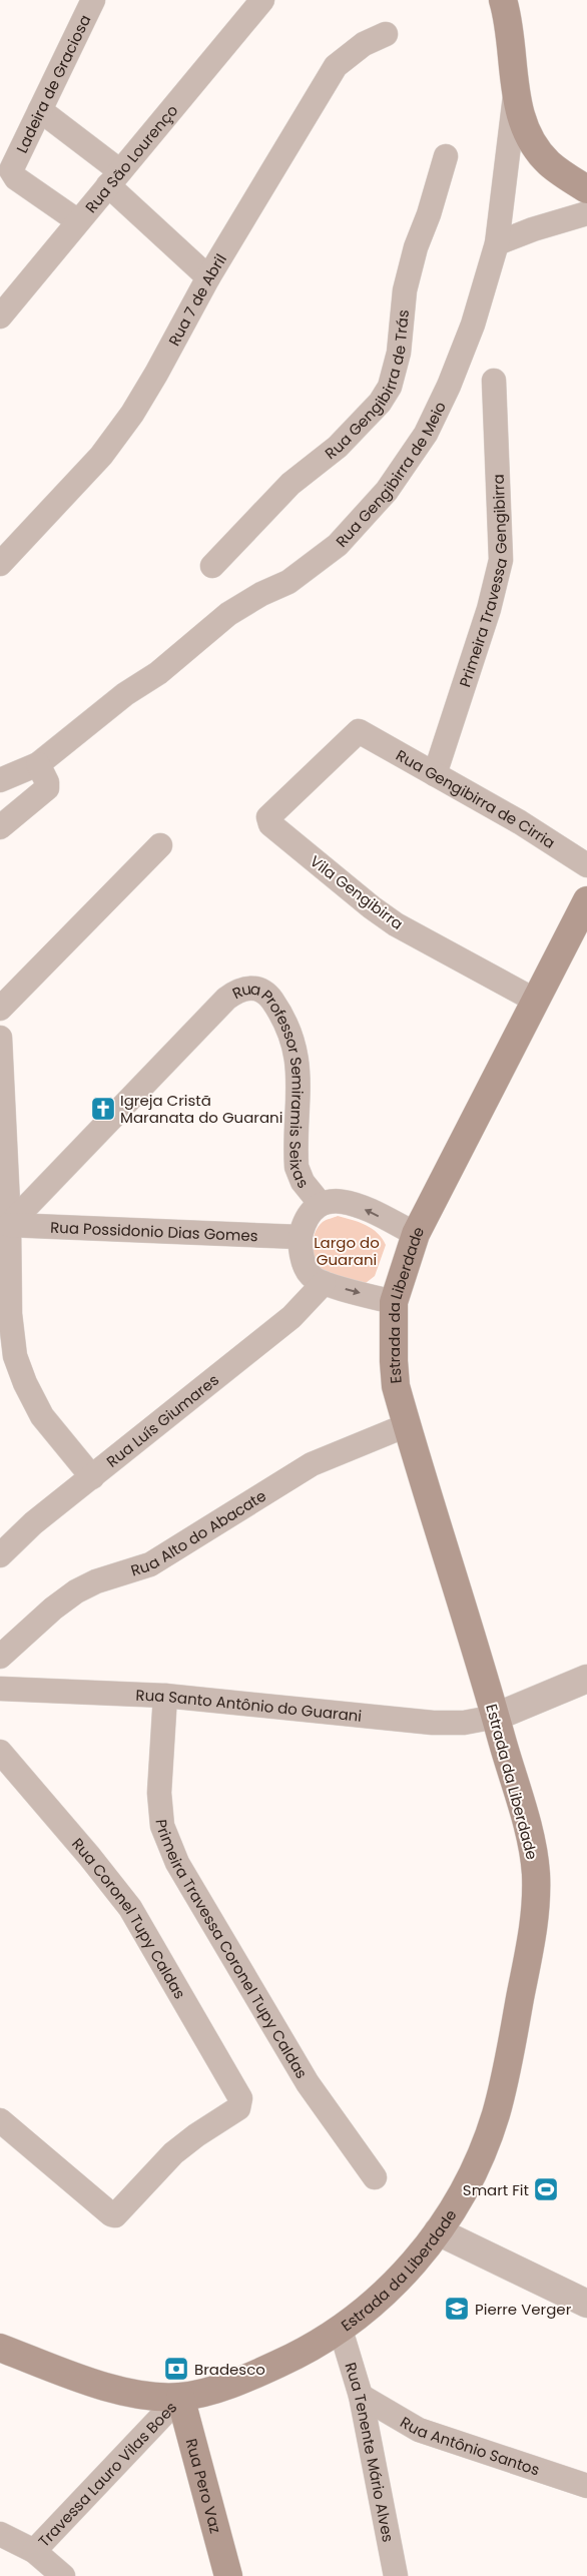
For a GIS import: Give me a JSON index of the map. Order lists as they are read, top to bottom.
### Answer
{
  "streets": {
    "main road": ["Rua Gengibirra de Meio", "Estrada da Liberdade", "Rua Pero Vaz"],
    "street": [
      "Ladeira de Graciosa",
      "Rua São Lourenço",
      "Rua 7 de Abril",
      "Rua Gengibirra de Trás",
      "Primeira Travessa Gengibirra",
      "Rua Gengibirra de Cirria",
      "Vila Gengibirra",
      "Rua Professor Semiramis Seixas",
      "Rua Possidonio Dias Gomes",
      "Rua Luís Giumares",
      "Rua Alto do Abacate",
      "Rua Santo Antônio do Guarani",
      "Rua Coronel Tupy Caldas",
      "Primeira Travessa Coronel Tupy Caldas",
      "Rua Antônio Santos",
      "Rua Tenente Mário Alves",
      "Travessa Lauro Vilas Boes"
    ]
  },
  "crossings": [
    ["Ladeira de Graciosa", "Rua São Lourenço"],
    ["Primeira Travessa Gengibirra", "Rua Gengibirra de Cirria"],
    ["Rua Gengibirra de Cirria", "Vila Gengibirra"],
    ["Vila Gengibirra", "Estrada da Liberdade"],
    ["Rua Professor Semiramis Seixas", "Rua Possidonio Dias Gomes"],
    ["Rua Professor Semiramis Seixas", "Estrada da Liberdade"],
    ["Rua Professor Semiramis Seixas", "Rua Luís Giumares"],
    ["Rua Possidonio Dias Gomes", "Estrada da Liberdade"],
    ["Rua Possidonio Dias Gomes", "Rua Luís Giumares"],
    ["Estrada da Liberdade", "Rua Luís Giumares"],
    ["Estrada da Liberdade", "Rua Alto do Abacate"],
    ["Estrada da Liberdade", "Rua Santo Antônio do Guarani"],
    ["Estrada da Liberdade", "Rua Tenente Mário Alves"],
    ["Estrada da Liberdade", "Travessa Lauro Vilas Boes"],
    ["Estrada da Liberdade", "Rua Pero Vaz"],
    ["Rua Santo Antônio do Guarani", "Primeira Travessa Coronel Tupy Caldas"],
    ["Rua Antônio Santos", "Rua Tenente Mário Alves"],
    ["Travessa Lauro Vilas Boes", "Rua Pero Vaz"]
  ],
  "parks": ["Largo do Guarani"],
  "places": {
    "church": ["Igreja Cristã Maranata do Guarani"],
    "sports": ["Smart Fit"],
    "school or university": ["Pierre Verger"],
    "bank": ["Bradesco"]
  }
}
